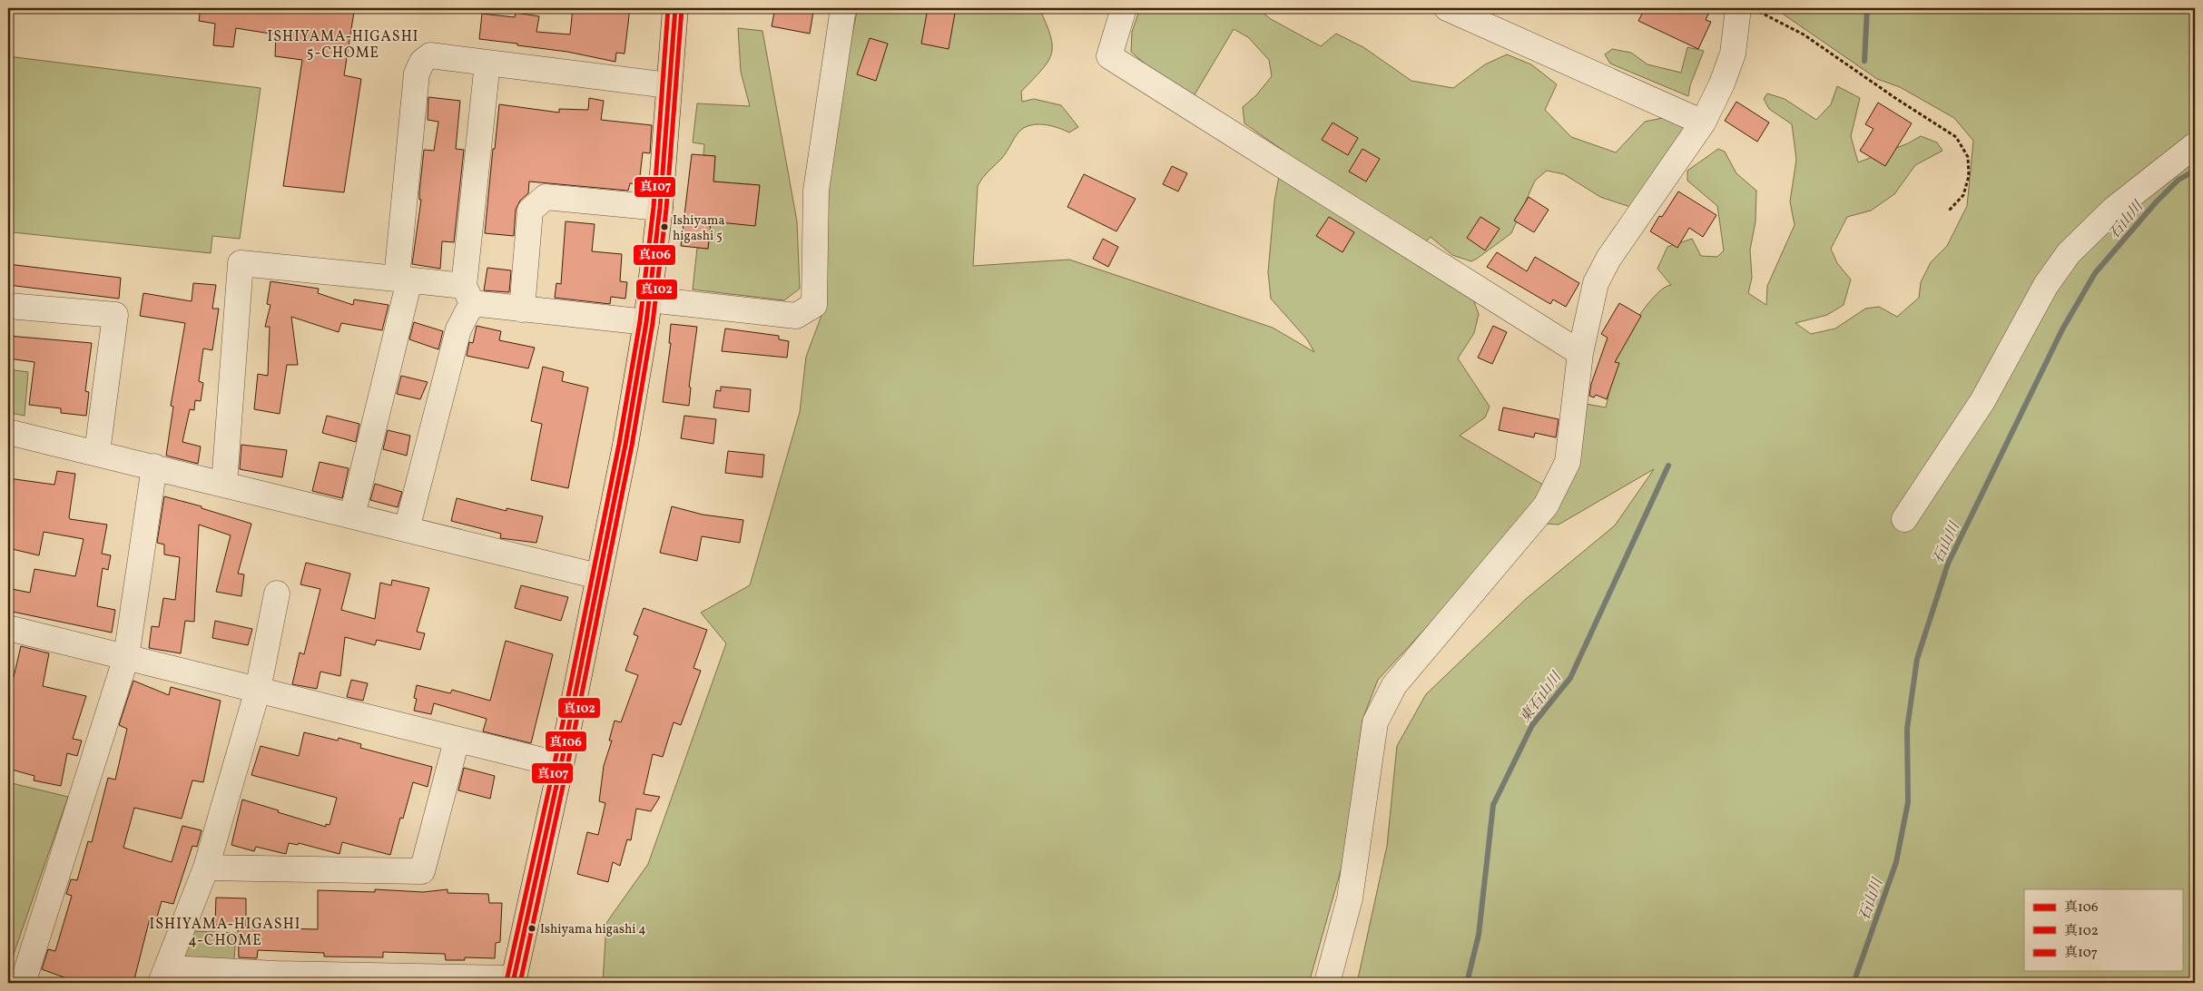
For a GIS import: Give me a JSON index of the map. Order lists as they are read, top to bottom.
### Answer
{
  "districts": ["ISHIYAMA-HIGASHI 5-CHOME", "ISHIYAMA-HIGASHI 4-CHOME"],
  "water": ["石山川", "東石山川"],
  "places": ["Ishiyama higashi 5", "Ishiyama higashi 4"],
  "lines": ["transit line 真106", "transit line 真107", "transit line 真102"],
  "legend": ["真106", "真102", "真107"]
}
